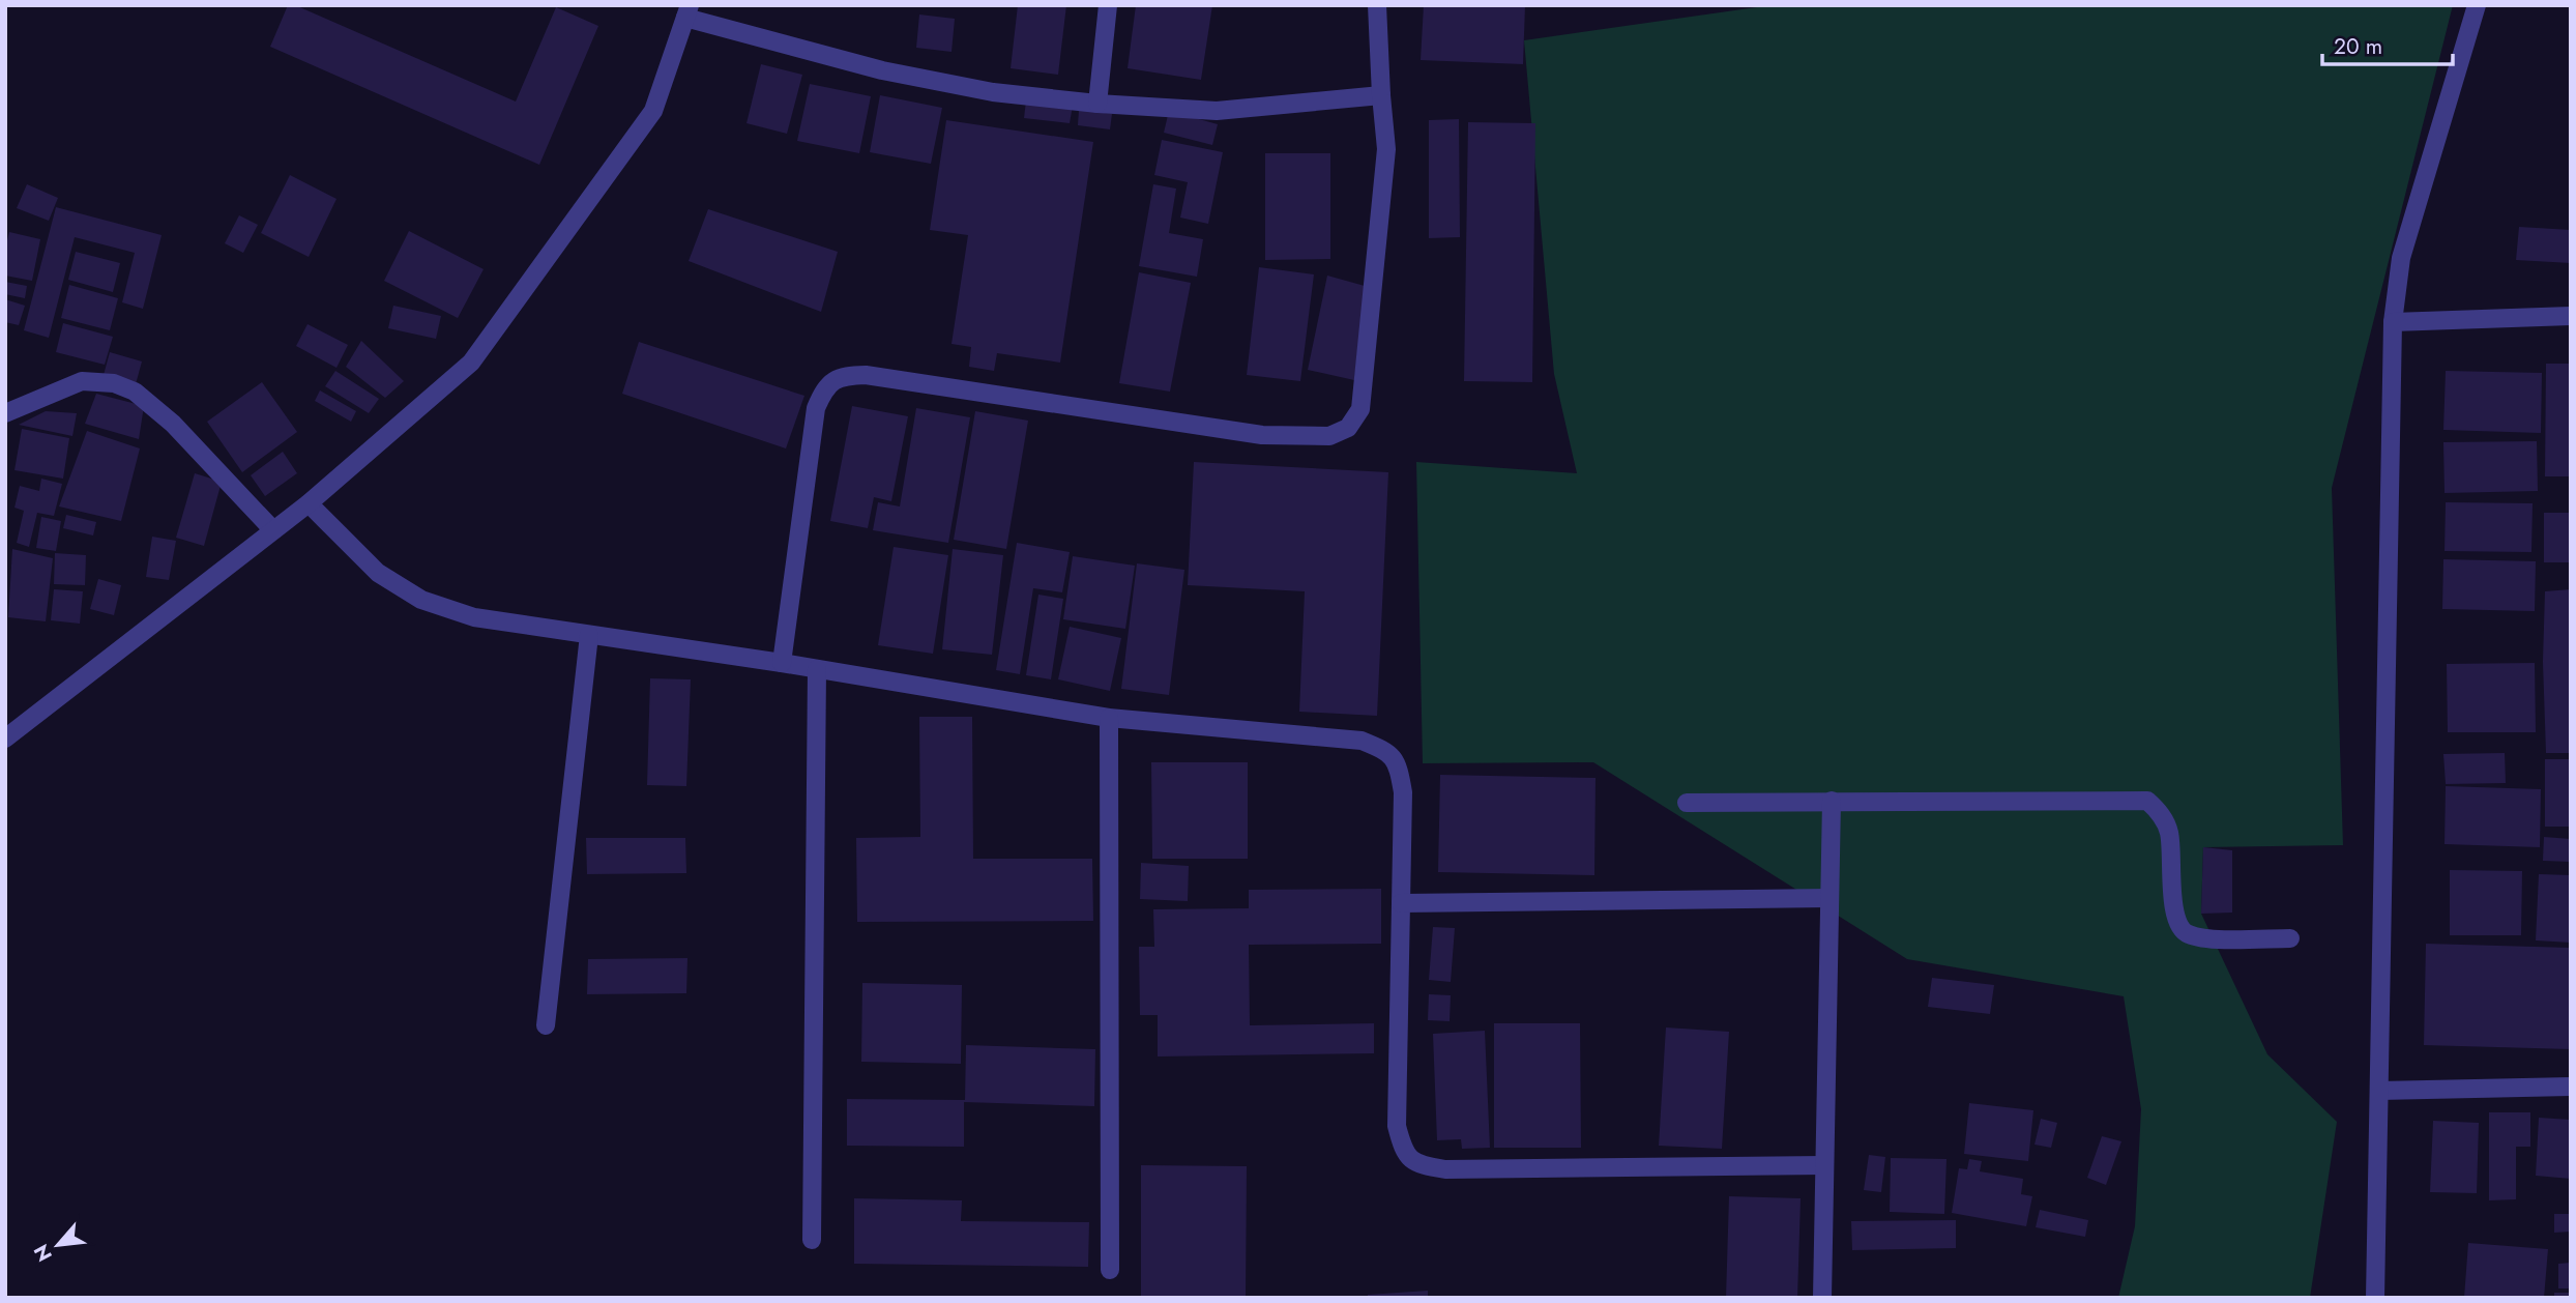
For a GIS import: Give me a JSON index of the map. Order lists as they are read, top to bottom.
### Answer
{
  "scale_bar": "20 m",
  "north": "bottom left"
}
